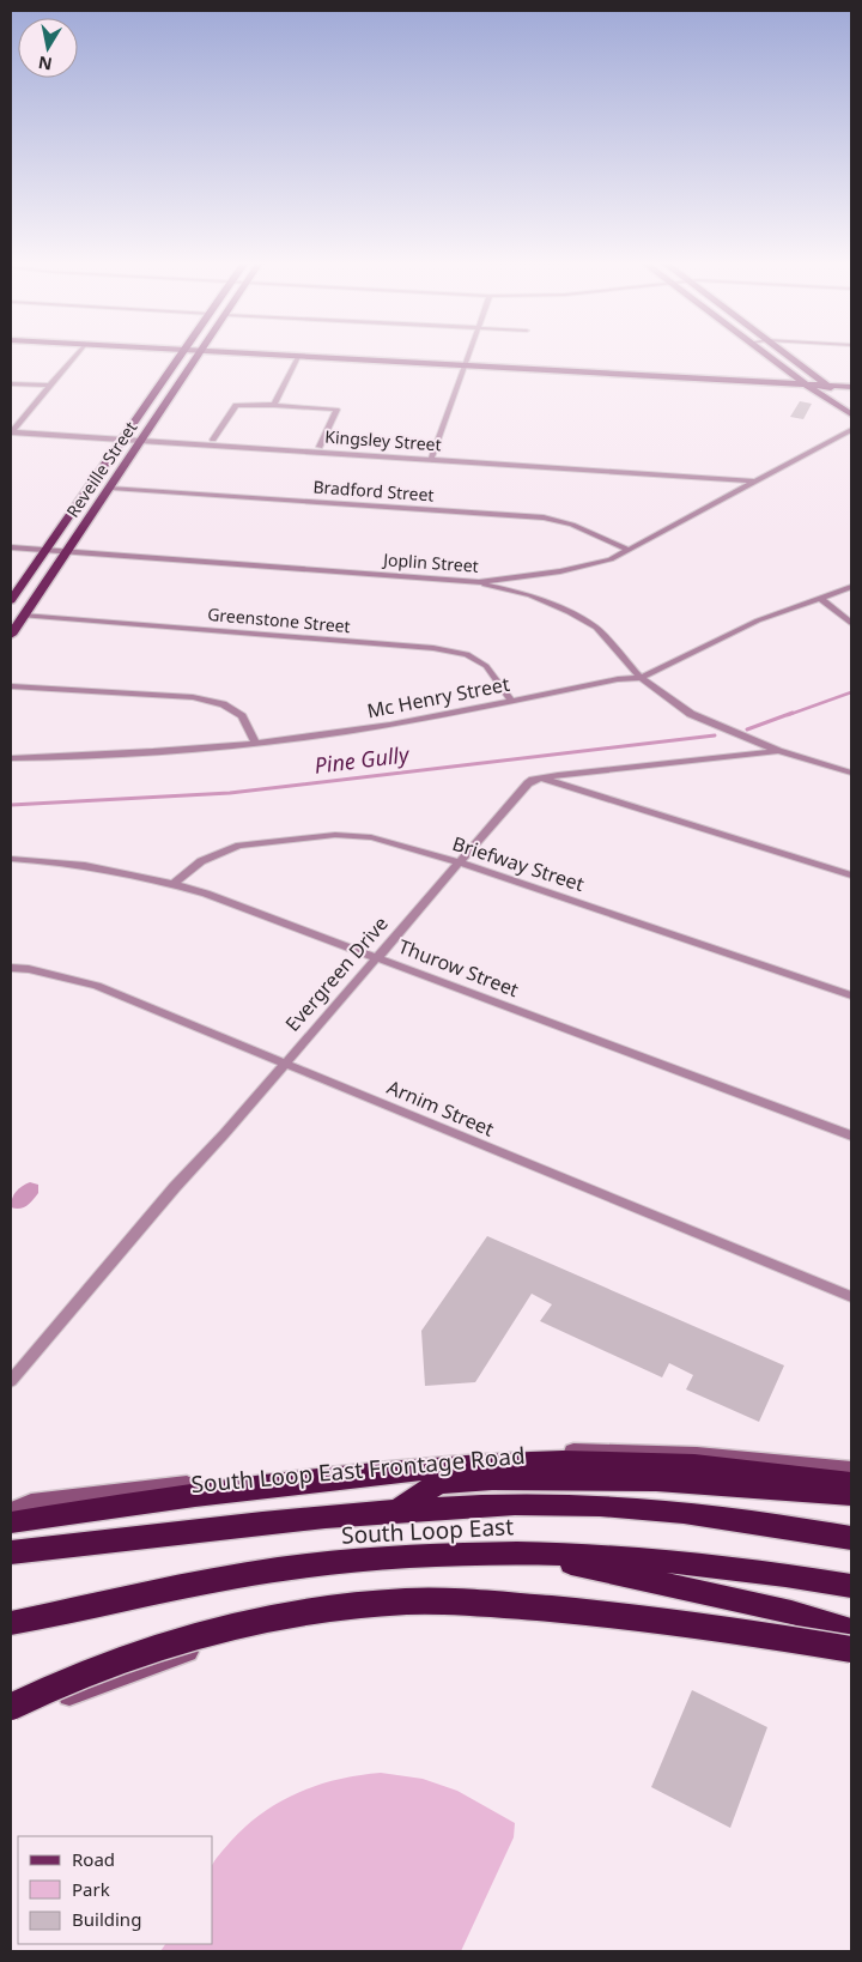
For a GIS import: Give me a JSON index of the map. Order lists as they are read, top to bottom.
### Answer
{
  "streets": {
    "highway": ["South Loop East"],
    "main road": ["Reveille Street", "South Loop East Frontage Road"],
    "street": [
      "Kingsley Street",
      "Bradford Street",
      "Joplin Street",
      "Greenstone Street",
      "Mc Henry Street",
      "Briefway Street",
      "Thurow Street",
      "Evergreen Drive",
      "Arnim Street"
    ]
  },
  "crossings": [
    ["Kingsley Street", "Reveille Street"],
    ["Kingsley Street", "Joplin Street"],
    ["Reveille Street", "Bradford Street"],
    ["Reveille Street", "Joplin Street"],
    ["Reveille Street", "Greenstone Street"],
    ["Bradford Street", "Joplin Street"],
    ["Greenstone Street", "Mc Henry Street"],
    ["Briefway Street", "Thurow Street"],
    ["Briefway Street", "Evergreen Drive"],
    ["Thurow Street", "Evergreen Drive"],
    ["Evergreen Drive", "Arnim Street"]
  ],
  "water": ["Pine Gully"],
  "legend": ["Road", "Park", "Building"],
  "north": "bottom"
}
